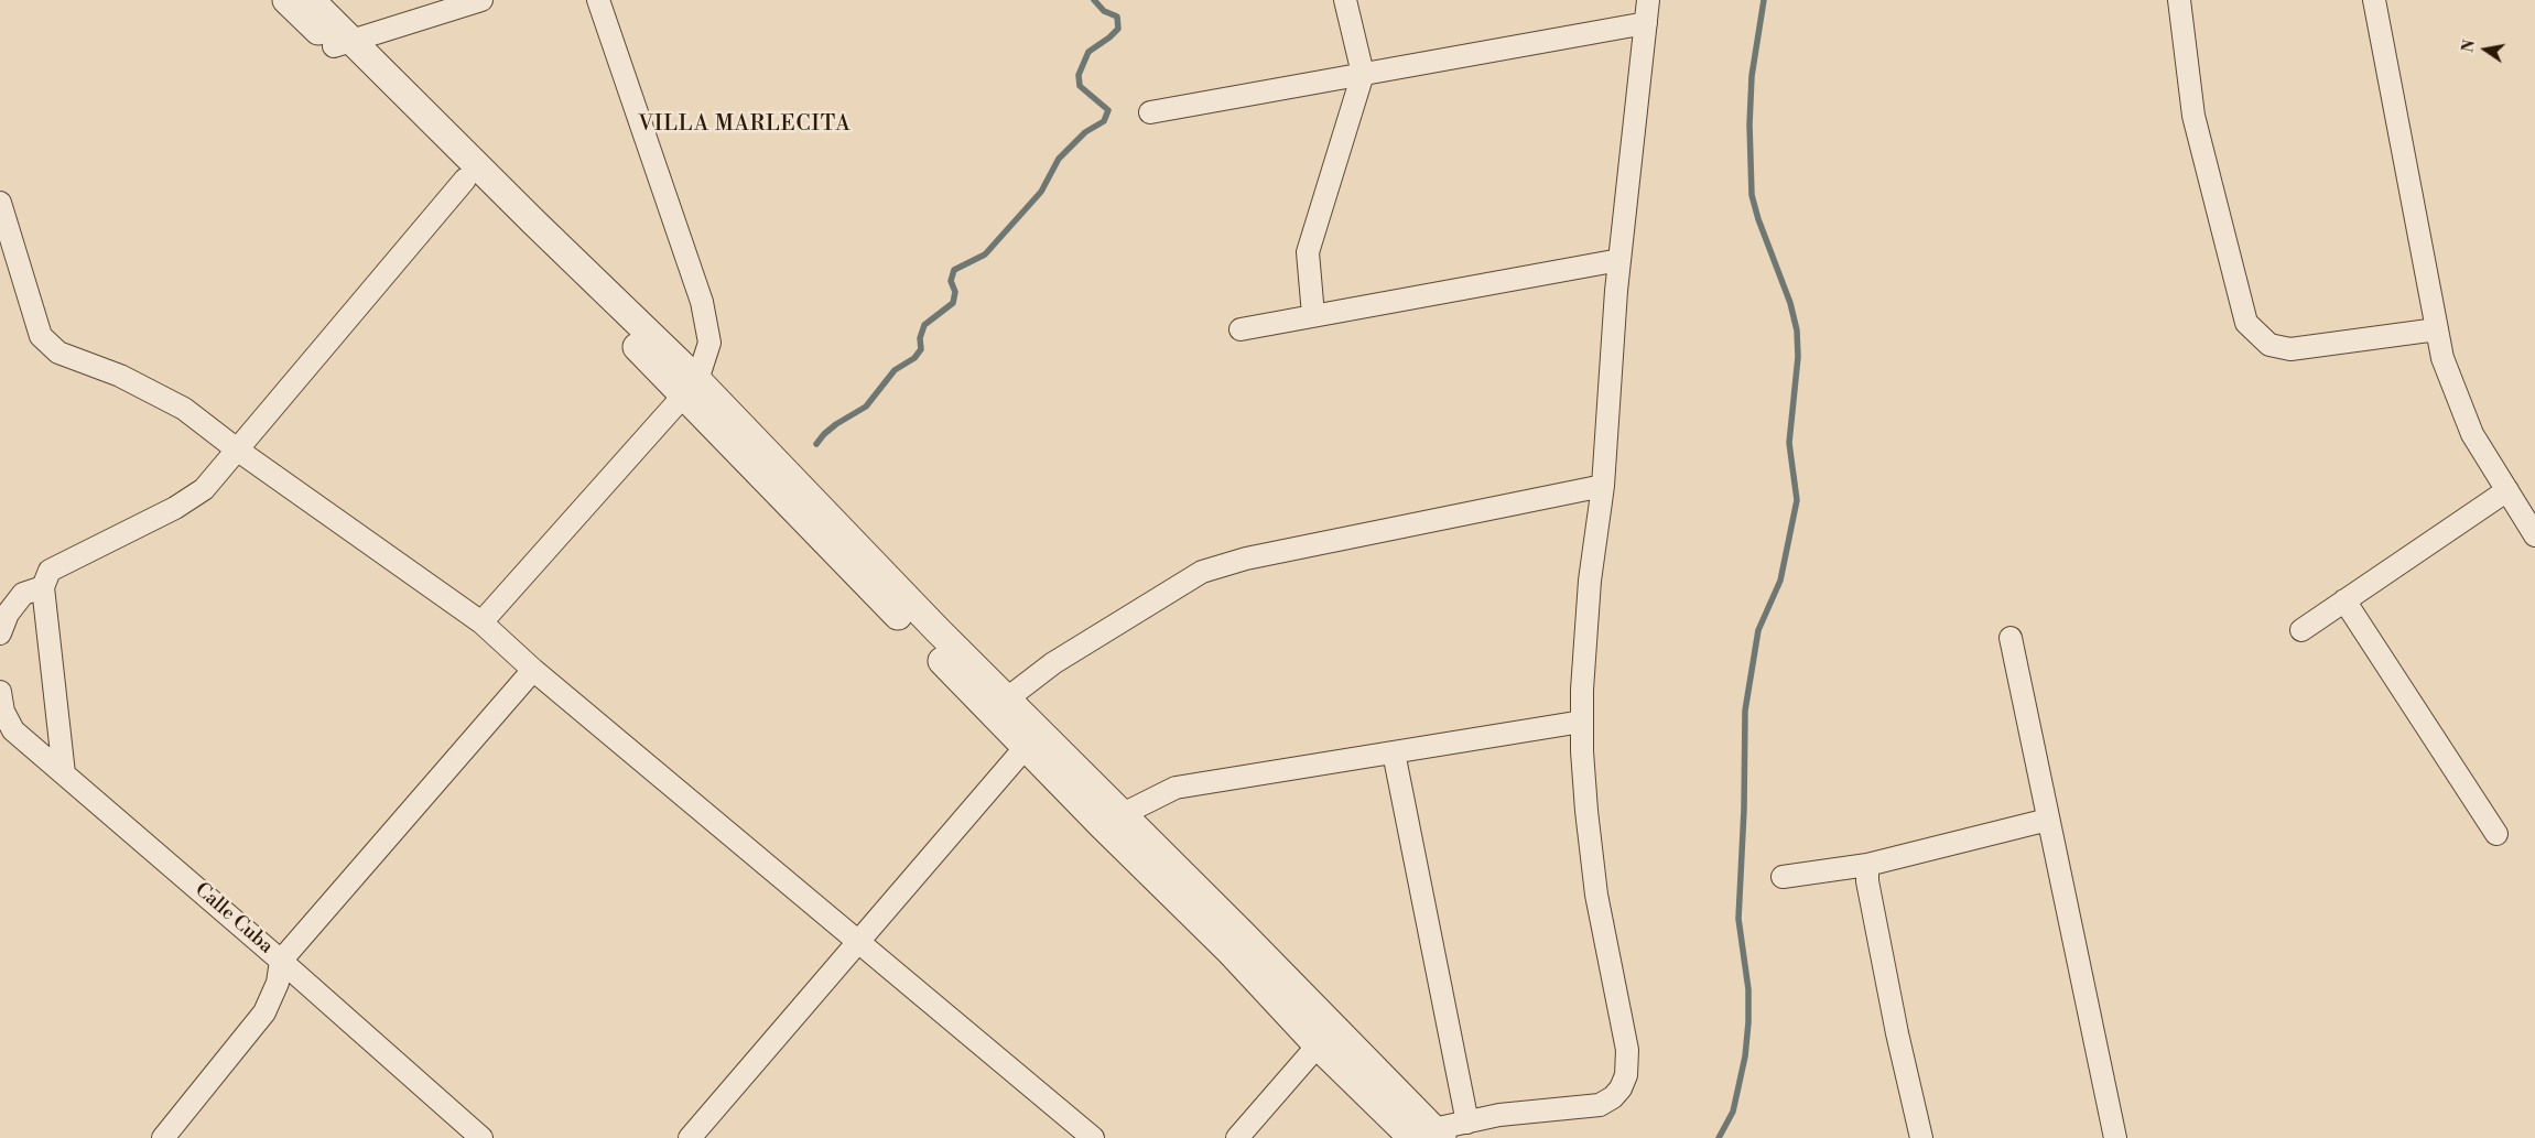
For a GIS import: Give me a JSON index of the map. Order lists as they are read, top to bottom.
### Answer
{
  "streets": {
    "street": ["Calle Cuba"]
  },
  "districts": ["VILLA MARLECITA"],
  "north": "left"
}
